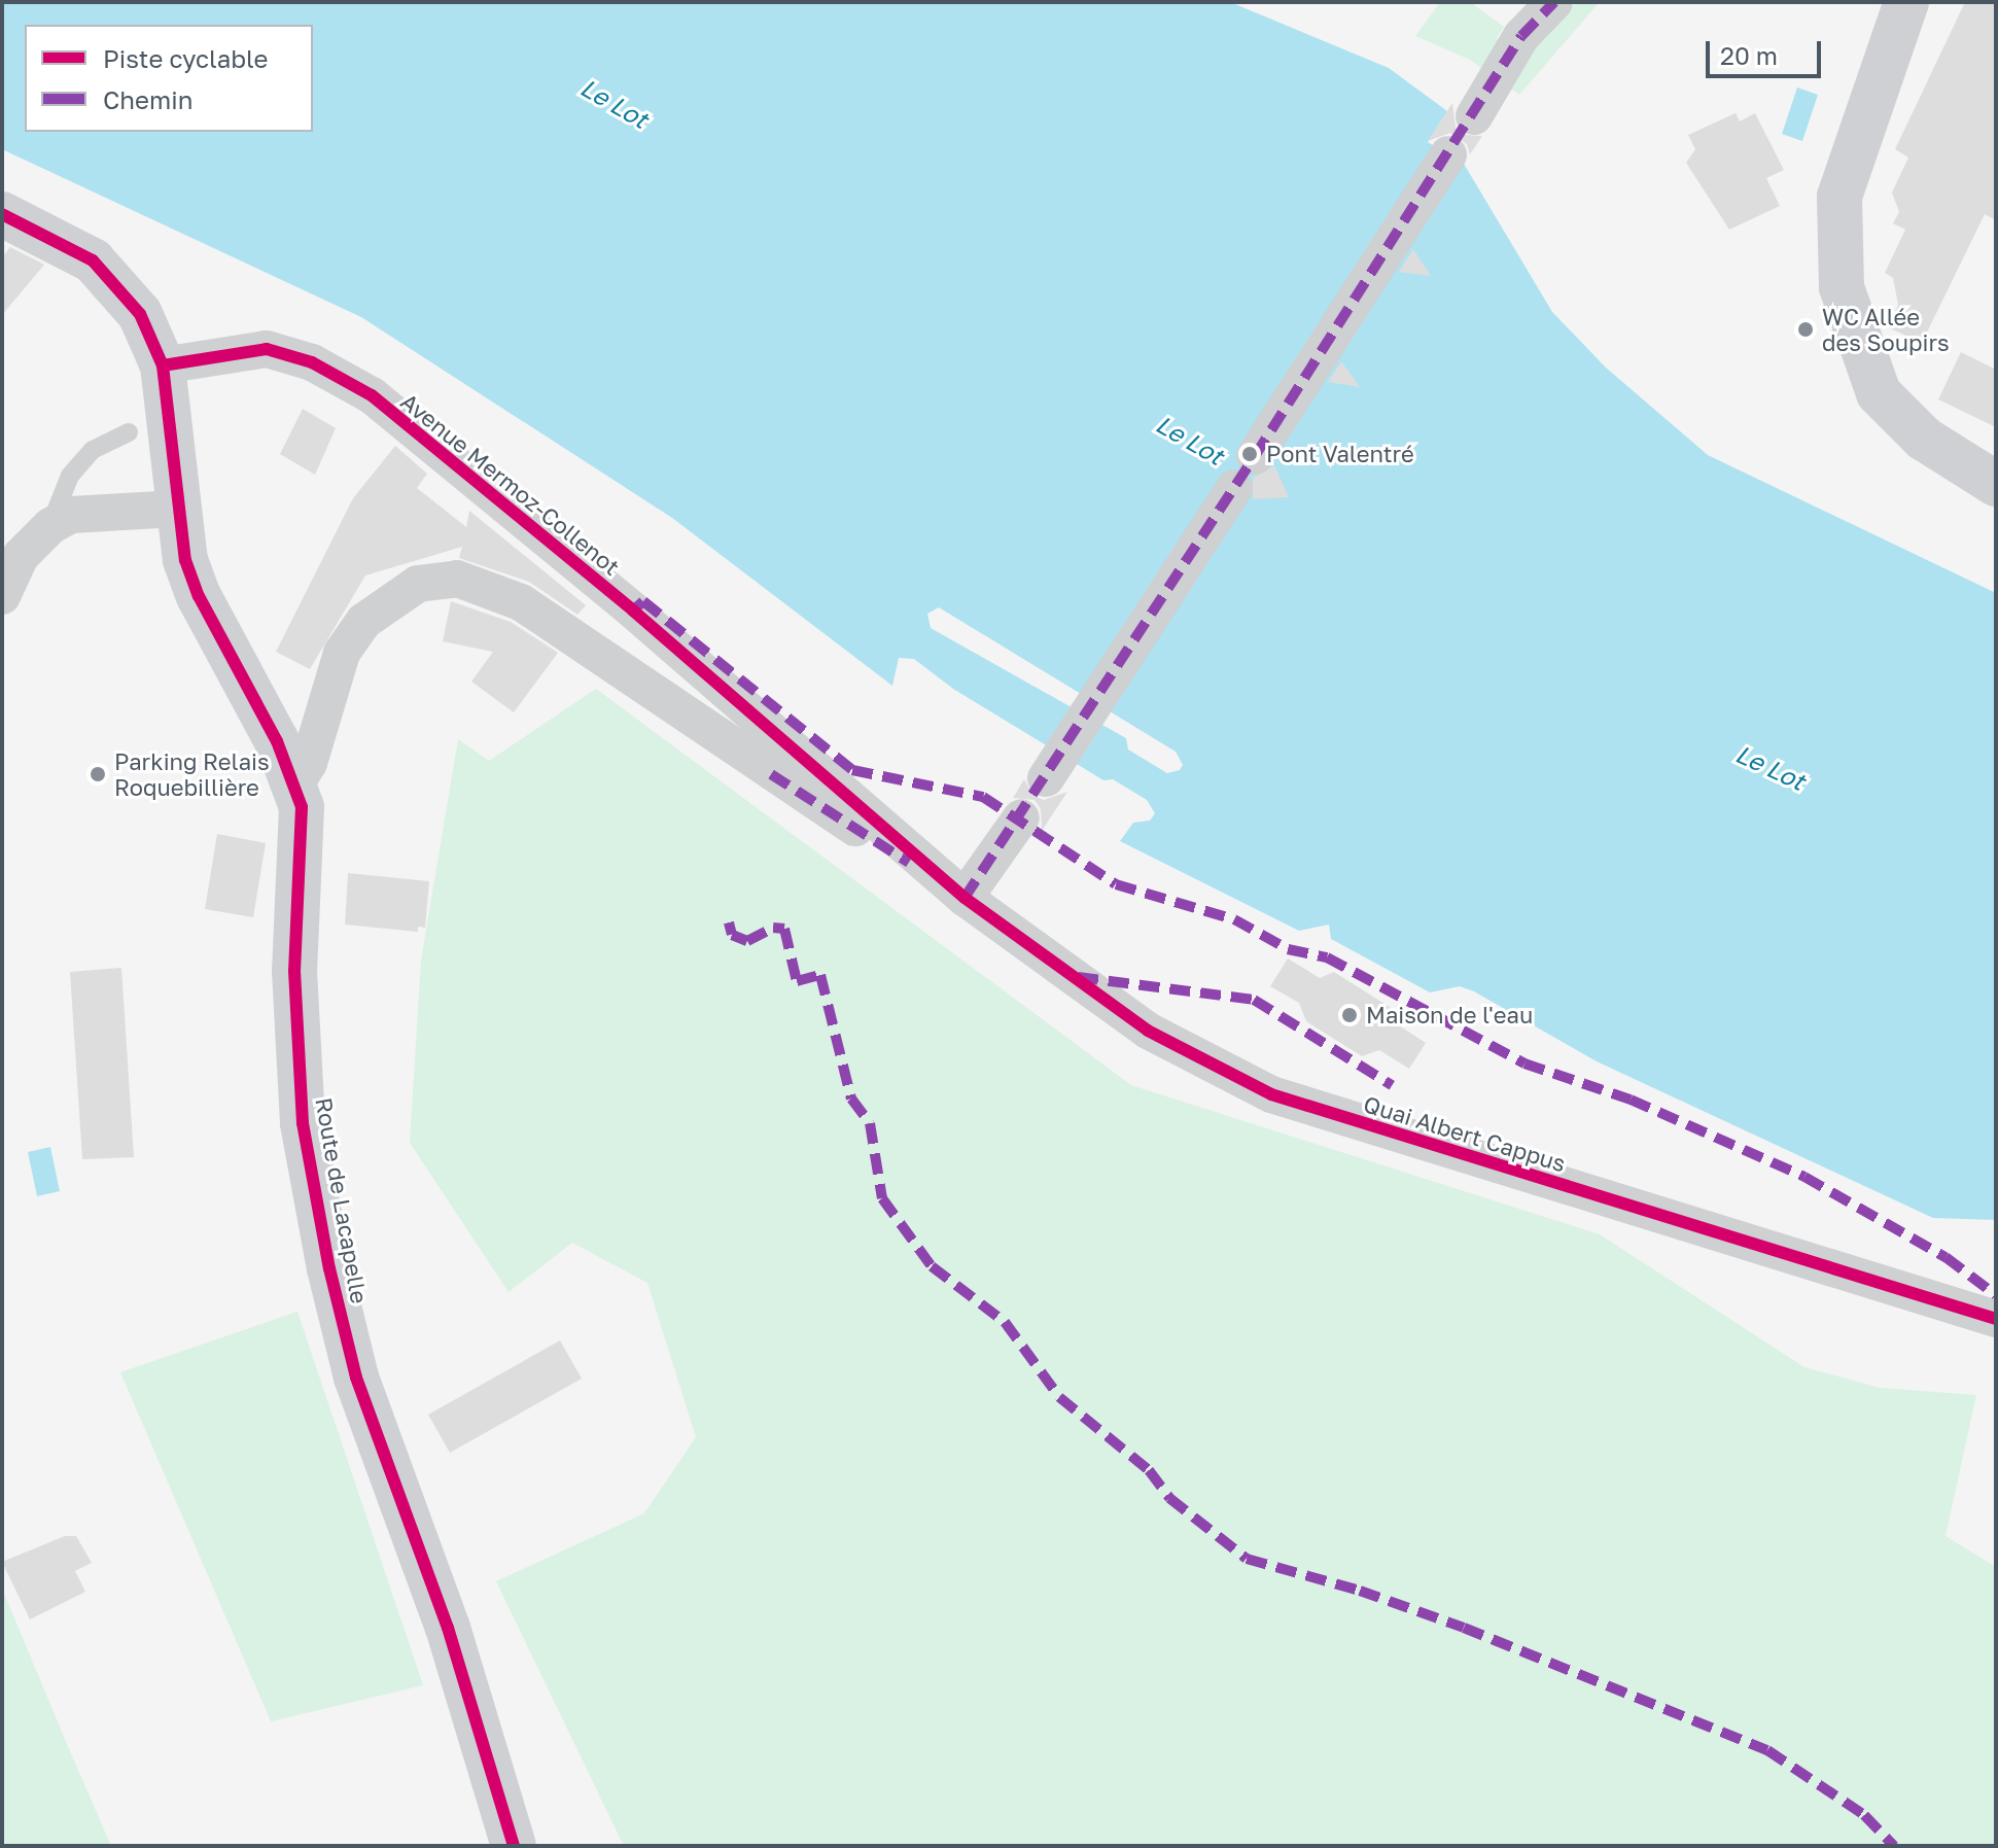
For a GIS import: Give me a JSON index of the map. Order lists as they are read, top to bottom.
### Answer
{
  "streets": {
    "street": ["Avenue Mermoz-Collenot", "Quai Albert Cappus", "Route de Lacapelle"]
  },
  "crossings": [
    ["Avenue Mermoz-Collenot", "Quai Albert Cappus"],
    ["Avenue Mermoz-Collenot", "Route de Lacapelle"]
  ],
  "water": ["Le Lot"],
  "places": [
    "WC Allée des Soupirs",
    "Pont Valentré",
    "Parking Relais Roquebillière",
    "Maison de l'eau"
  ],
  "legend": ["Piste cyclable", "Chemin"],
  "scale_bar": "20 m"
}
